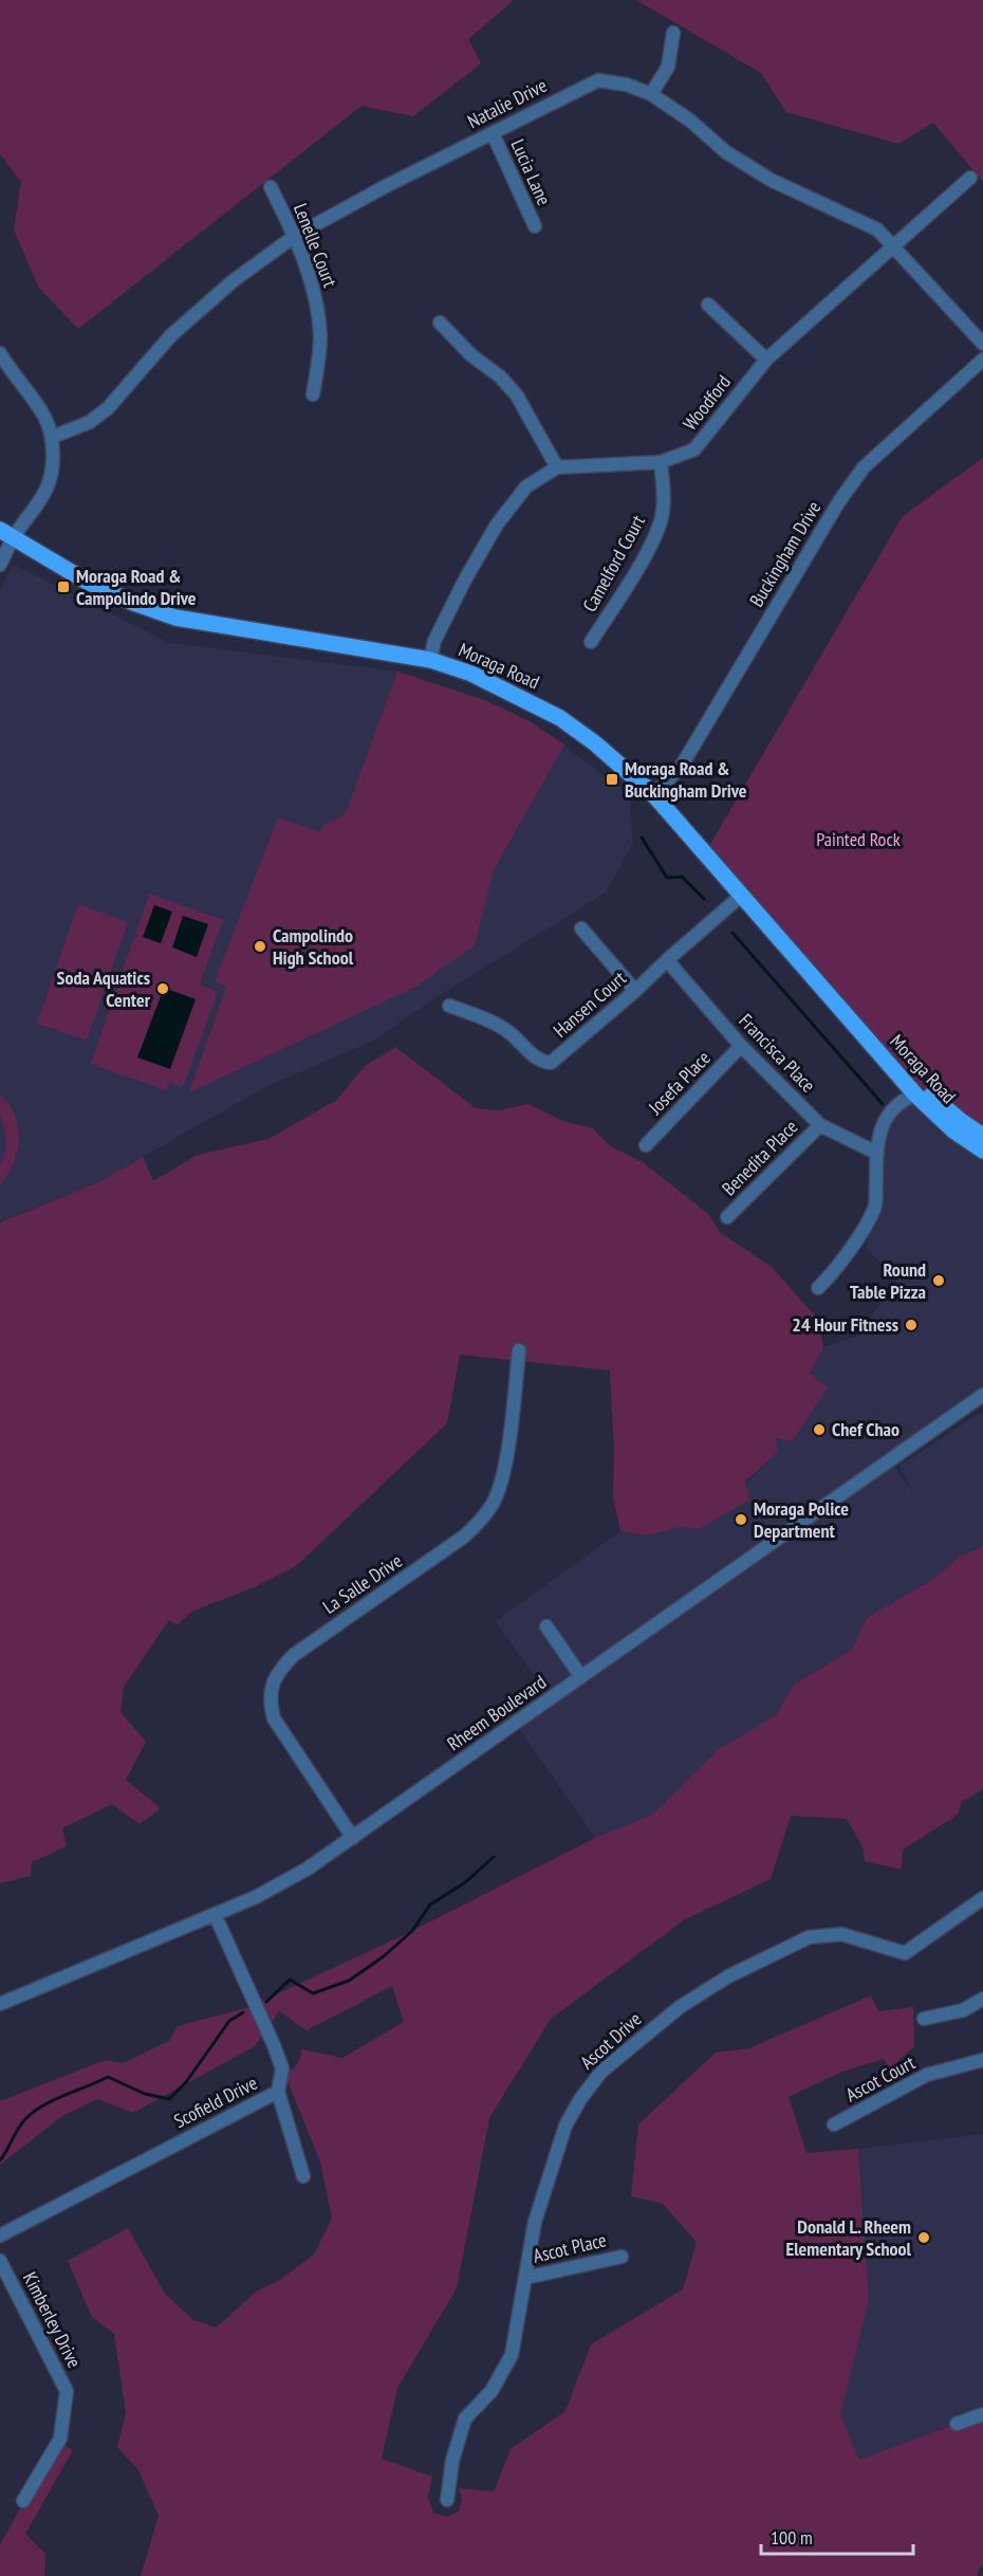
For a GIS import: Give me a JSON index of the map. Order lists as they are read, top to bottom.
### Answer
{
  "streets": {
    "main road": ["Moraga Road"],
    "street": [
      "Natalie Drive",
      "Lucia Lane",
      "Lenelle Court",
      "Woodford",
      "Buckingham Drive",
      "Camelford Court",
      "Hansen Court",
      "Francisca Place",
      "Josefa Place",
      "Benedita Place",
      "La Salle Drive",
      "Rheem Boulevard",
      "Ascot Drive",
      "Ascot Court",
      "Scofield Drive",
      "Ascot Place",
      "Kimberley Drive"
    ]
  },
  "crossings": [
    ["Natalie Drive", "Lucia Lane"],
    ["Natalie Drive", "Lenelle Court"],
    ["Natalie Drive", "Woodford"],
    ["Woodford", "Camelford Court"],
    ["Woodford", "Moraga Road"],
    ["Buckingham Drive", "Moraga Road"],
    ["Moraga Road", "Hansen Court"],
    ["Hansen Court", "Francisca Place"],
    ["Francisca Place", "Josefa Place"],
    ["Francisca Place", "Benedita Place"],
    ["La Salle Drive", "Rheem Boulevard"],
    ["Rheem Boulevard", "Scofield Drive"],
    ["Ascot Drive", "Ascot Place"]
  ],
  "parks": ["Painted Rock"],
  "places": {
    "transit": ["Moraga Road & Campolindo Drive", "Moraga Road & Buckingham Drive"],
    "other": [
      "Campolindo High School",
      "Soda Aquatics Center",
      "Round Table Pizza",
      "24 Hour Fitness",
      "Chef Chao",
      "Moraga Police Department",
      "Donald L. Rheem Elementary School"
    ]
  },
  "scale_bar": "100 m"
}
